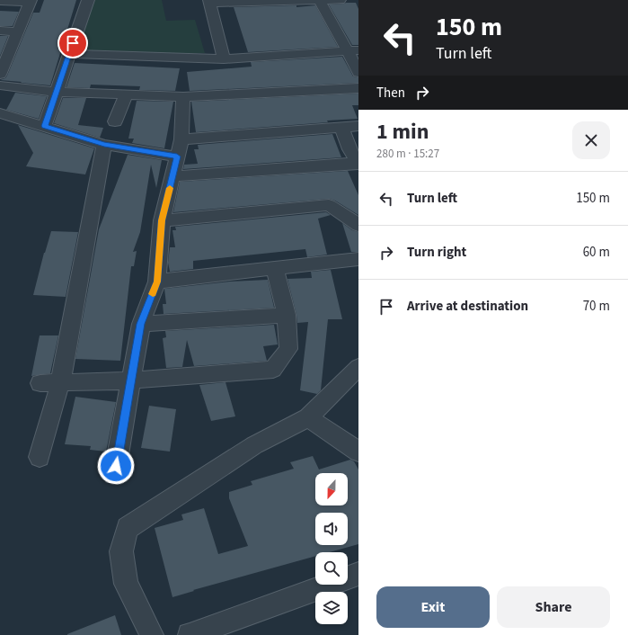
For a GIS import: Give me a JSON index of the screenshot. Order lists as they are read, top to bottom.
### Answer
{
  "north": "bottom",
  "page": {
    "turn": ["150 m", "Turn left"],
    "then": "Then",
    "heading": ["1 min", "280 m · 15:27"],
    "list": [
      {
        "name": "Turn left",
        "value": "150 m"
      },
      {
        "name": "Turn right",
        "value": "60 m"
      },
      {
        "name": "Arrive at destination",
        "value": "70 m"
      }
    ],
    "buttons": ["Exit", "Share"]
  }
}
